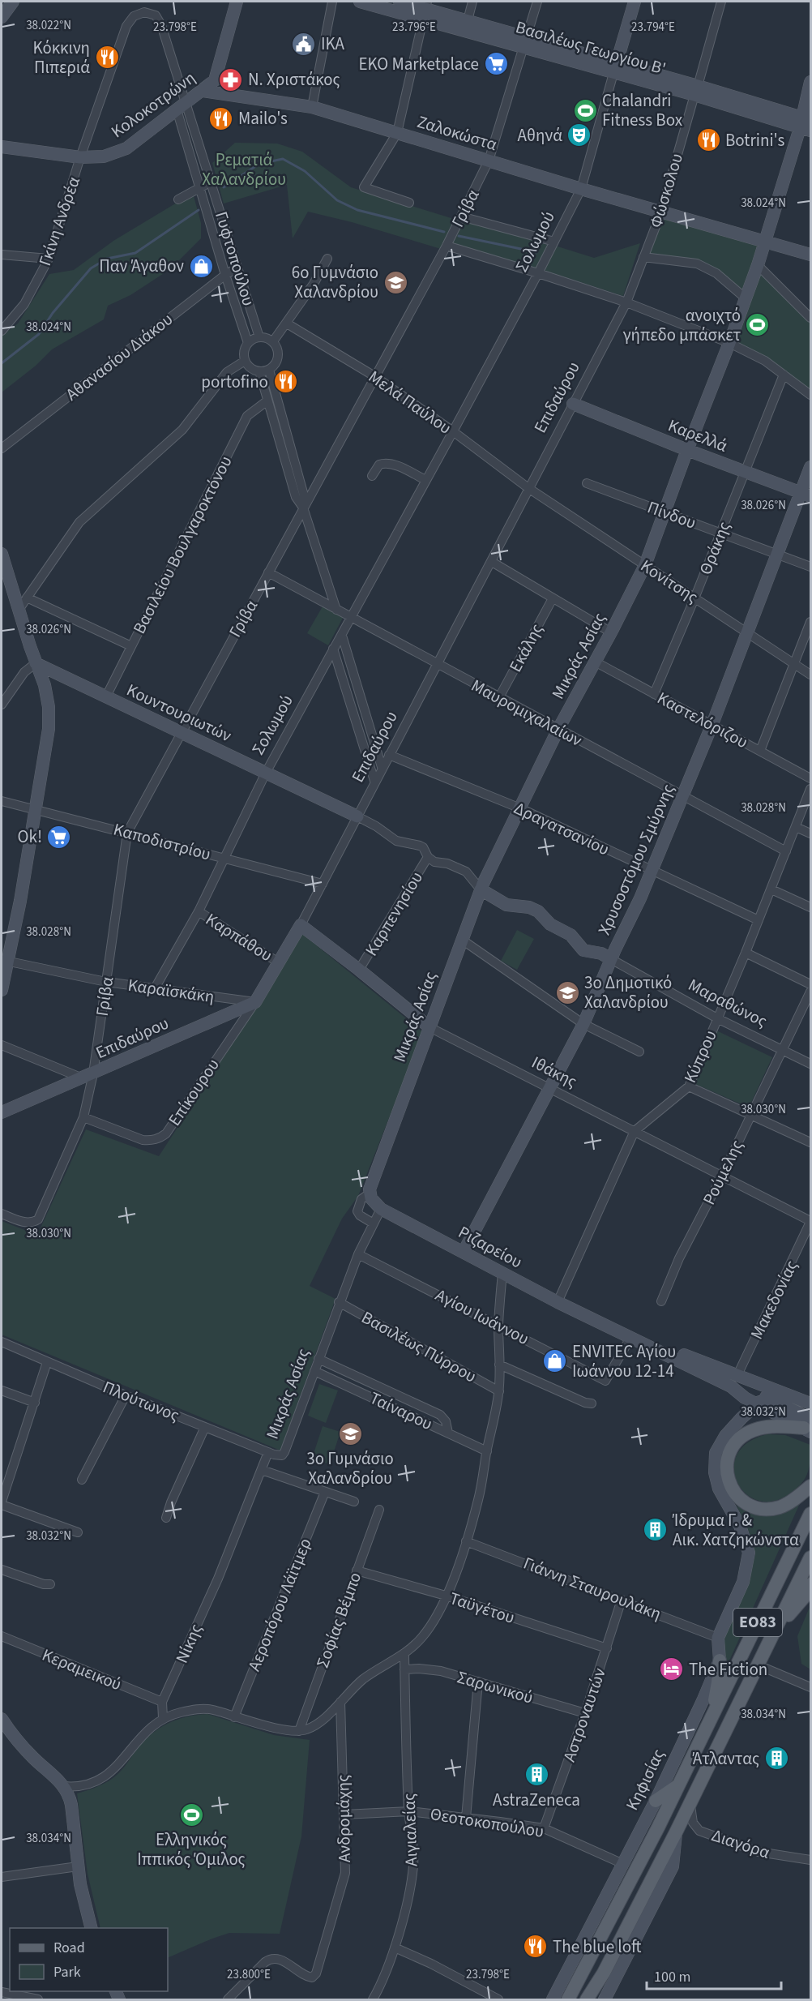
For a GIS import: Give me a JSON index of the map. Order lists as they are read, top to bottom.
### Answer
{
  "streets": {
    "main road": ["ΕΟ83", "Κηφισίας"],
    "street": [
      "Βασιλέως Γεωργίου Β'",
      "Κολοκοτρώνη",
      "Ζαλοκώστα",
      "Φώσκολου",
      "Γρίβα",
      "Γκίνη Ανδρέα",
      "Σολωμού",
      "Γυφτοπούλου",
      "Αθανασίου Διάκου",
      "Επιδαύρου",
      "Μελά Παύλου",
      "Καρελλά",
      "Πίνδου",
      "Βασιλείου Βουλγαροκτόνου",
      "Θράκης",
      "Κονίτσης",
      "Εκάλης",
      "Μικράς Ασίας",
      "Κουντουριωτών",
      "Μαυρομιχαλαίων",
      "Καστελόριζου",
      "Δραγατσανίου",
      "Καποδιστρίου",
      "Χρυσοστόμου Σμύρνης",
      "Καρπενησίου",
      "Καρπάθου",
      "Καραϊσκάκη",
      "Μαραθώνος",
      "Κύπρου",
      "Ιθάκης",
      "Επίκουρου",
      "Ρούμελης",
      "Ριζαρείου",
      "Μακεδονίας",
      "Αγίου Ιωάννου",
      "Βασιλέως Πύρρου",
      "Πλούτωνος",
      "Ταίναρου",
      "Γιάννη Σταυρουλάκη",
      "Αεροπόρου Λάϊτμερ",
      "Ταϋγέτου",
      "Σοφίας Βέμπο",
      "Νίκης",
      "Κεραμεικού",
      "Σαρωνικού",
      "Αστροναυτών",
      "Ανδρομάχης",
      "Θεοτοκοπούλου",
      "Αιγιαλείας",
      "Διαγόρα"
    ]
  },
  "crossings": [
    ["Βασιλέως Γεωργίου Β'", "Φώσκολου"],
    ["Βασιλέως Γεωργίου Β'", "Γρίβα"],
    ["Βασιλέως Γεωργίου Β'", "Σολωμού"],
    ["Βασιλέως Γεωργίου Β'", "Μικράς Ασίας"],
    ["Κολοκοτρώνη", "Ζαλοκώστα"],
    ["Κολοκοτρώνη", "Γκίνη Ανδρέα"],
    ["Κολοκοτρώνη", "Γυφτοπούλου"],
    ["Ζαλοκώστα", "Φώσκολου"],
    ["Ζαλοκώστα", "Γρίβα"],
    ["Ζαλοκώστα", "Σολωμού"],
    ["Ζαλοκώστα", "Μικράς Ασίας"],
    ["Φώσκολου", "Επιδαύρου"],
    ["Γρίβα", "Επιδαύρου"],
    ["Γρίβα", "Μελά Παύλου"],
    ["Γρίβα", "Κουντουριωτών"],
    ["Γρίβα", "Μαυρομιχαλαίων"],
    ["Γρίβα", "Καποδιστρίου"],
    ["Γρίβα", "Καραϊσκάκη"],
    ["Γρίβα", "Επίκουρου"],
    ["Γκίνη Ανδρέα", "Γυφτοπούλου"],
    ["Σολωμού", "Μελά Παύλου"],
    ["Σολωμού", "Κουντουριωτών"],
    ["Σολωμού", "Μαυρομιχαλαίων"],
    ["Σολωμού", "Καποδιστρίου"],
    ["Σολωμού", "Καρπάθου"],
    ["Σολωμού", "Καραϊσκάκη"],
    ["Γυφτοπούλου", "Αθανασίου Διάκου"],
    ["Επιδαύρου", "Μελά Παύλου"],
    ["Επιδαύρου", "Καρελλά"],
    ["Επιδαύρου", "Κονίτσης"],
    ["Επιδαύρου", "Κουντουριωτών"],
    ["Επιδαύρου", "Μαυρομιχαλαίων"],
    ["Επιδαύρου", "Δραγατσανίου"],
    ["Επιδαύρου", "Καποδιστρίου"],
    ["Επιδαύρου", "Καρπάθου"],
    ["Επιδαύρου", "Καραϊσκάκη"],
    ["Επιδαύρου", "Ιθάκης"],
    ["Επιδαύρου", "Επίκουρου"],
    ["Μελά Παύλου", "Κονίτσης"],
    ["Καρελλά", "Θράκης"],
    ["Καρελλά", "Μικράς Ασίας"],
    ["Καρελλά", "Χρυσοστόμου Σμύρνης"],
    ["Πίνδου", "Θράκης"],
    ["Πίνδου", "Μικράς Ασίας"],
    ["Πίνδου", "Χρυσοστόμου Σμύρνης"],
    ["Βασιλείου Βουλγαροκτόνου", "Κουντουριωτών"],
    ["Θράκης", "Κονίτσης"],
    ["Θράκης", "Καστελόριζου"],
    ["Κονίτσης", "Μικράς Ασίας"],
    ["Κονίτσης", "Χρυσοστόμου Σμύρνης"],
    ["Εκάλης", "Μαυρομιχαλαίων"],
    ["Μικράς Ασίας", "Κουντουριωτών"],
    ["Μικράς Ασίας", "Μαυρομιχαλαίων"],
    ["Μικράς Ασίας", "Καστελόριζου"],
    ["Μικράς Ασίας", "Δραγατσανίου"],
    ["Μικράς Ασίας", "Μαραθώνος"],
    ["Μικράς Ασίας", "Ιθάκης"],
    ["Μικράς Ασίας", "Ριζαρείου"],
    ["Μικράς Ασίας", "Αγίου Ιωάννου"],
    ["Μικράς Ασίας", "Βασιλέως Πύρρου"],
    ["Μικράς Ασίας", "Πλούτωνος"],
    ["Μικράς Ασίας", "Ταίναρου"],
    ["Κουντουριωτών", "Καρπενησίου"],
    ["Κουντουριωτών", "Μαραθώνος"],
    ["Μαυρομιχαλαίων", "Χρυσοστόμου Σμύρνης"],
    ["Μαυρομιχαλαίων", "Κύπρου"],
    ["Καστελόριζου", "Χρυσοστόμου Σμύρνης"],
    ["Δραγατσανίου", "Χρυσοστόμου Σμύρνης"],
    ["Δραγατσανίου", "Κύπρου"],
    ["Χρυσοστόμου Σμύρνης", "Μαραθώνος"],
    ["Χρυσοστόμου Σμύρνης", "Ιθάκης"],
    ["Χρυσοστόμου Σμύρνης", "Ριζαρείου"],
    ["Καρπενησίου", "Ιθάκης"],
    ["Καραϊσκάκη", "Επίκουρου"],
    ["Μαραθώνος", "Κύπρου"],
    ["Μαραθώνος", "Ρούμελης"],
    ["Κύπρου", "Ιθάκης"],
    ["Κύπρου", "Ριζαρείου"],
    ["Ιθάκης", "Ρούμελης"],
    ["Ιθάκης", "Μακεδονίας"],
    ["Ριζαρείου", "Μακεδονίας"],
    ["Ριζαρείου", "Αγίου Ιωάννου"],
    ["Ριζαρείου", "Κηφισίας"],
    ["Πλούτωνος", "Νίκης"],
    ["Γιάννη Σταυρουλάκη", "Αστροναυτών"],
    ["Γιάννη Σταυρουλάκη", "Κηφισίας"],
    ["Ταϋγέτου", "Σοφίας Βέμπο"],
    ["Ταϋγέτου", "Αστροναυτών"],
    ["ΕΟ83", "Διαγόρα"],
    ["Νίκης", "Κεραμεικού"],
    ["Σαρωνικού", "Αστροναυτών"],
    ["Σαρωνικού", "Αιγιαλείας"],
    ["Αστροναυτών", "Θεοτοκοπούλου"],
    ["Κηφισίας", "Θεοτοκοπούλου"],
    ["Ανδρομάχης", "Θεοτοκοπούλου"],
    ["Θεοτοκοπούλου", "Αιγιαλείας"]
  ],
  "parks": ["Ρεματιά Χαλανδρίου"],
  "places": {
    "public building": ["ΙΚΑ"],
    "restaurant": [
      "Κόκκινη Πιπεριά",
      "Mailo's",
      "Botrini's",
      "portofino",
      "The blue loft"
    ],
    "supermarket": ["EKO Marketplace", "Ok!"],
    "pharmacy": ["Ν. Χριστάκος"],
    "sports": ["Chalandri Fitness Box", "ανοιχτό γήπεδο μπάσκετ", "Ελληνικός Ιππικός Όμιλος"],
    "theatre": ["Αθηνά"],
    "shop": ["Παν Άγαθον", "ENVITEC Αγίου Ιωάννου 12-14"],
    "school or university": ["6ο Γυμνάσιο Χαλανδρίου", "3ο Δημοτικό Χαλανδρίου", "3ο Γυμνάσιο Χαλανδρίου"],
    "building": ["Ίδρυμα Γ. & Αικ. Χατζηκώνστα", "Άτλαντας", "AstraZeneca"],
    "hotel": ["The Fiction"]
  },
  "legend": ["Road", "Park"],
  "scale_bar": "100 m",
  "coordinates": [
    "38.022°N",
    "23.798°E",
    "23.796°E",
    "23.794°E",
    "38.024°N",
    "38.026°N",
    "38.028°N",
    "38.030°N",
    "38.032°N",
    "38.034°N",
    "23.800°E"
  ]
}
